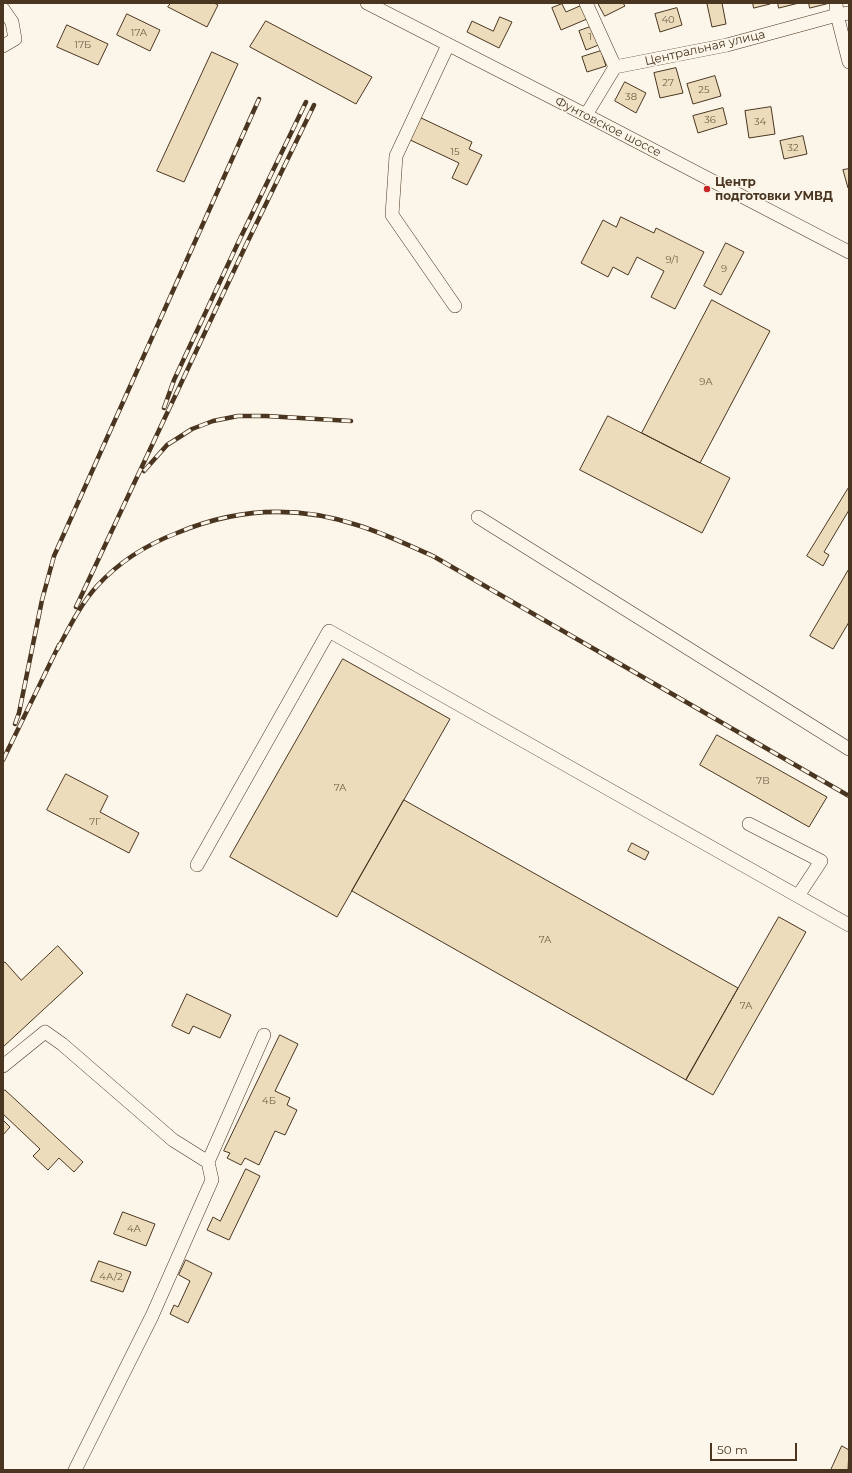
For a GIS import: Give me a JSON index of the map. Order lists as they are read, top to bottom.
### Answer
{
  "streets": {
    "street": ["Центральная улица", "Фунтовское шоссе"]
  },
  "places": ["Центр подготовки УМВД"],
  "house_numbers": [
    "40",
    "17А",
    "1",
    "17Б",
    "27",
    "25",
    "38",
    "36",
    "34",
    "32",
    "15",
    "9/1",
    "9",
    "9А",
    "7В",
    "7А",
    "7Г",
    "7А",
    "7А",
    "4Б",
    "4А",
    "4А/2"
  ],
  "scale_bar": "50 m"
}
